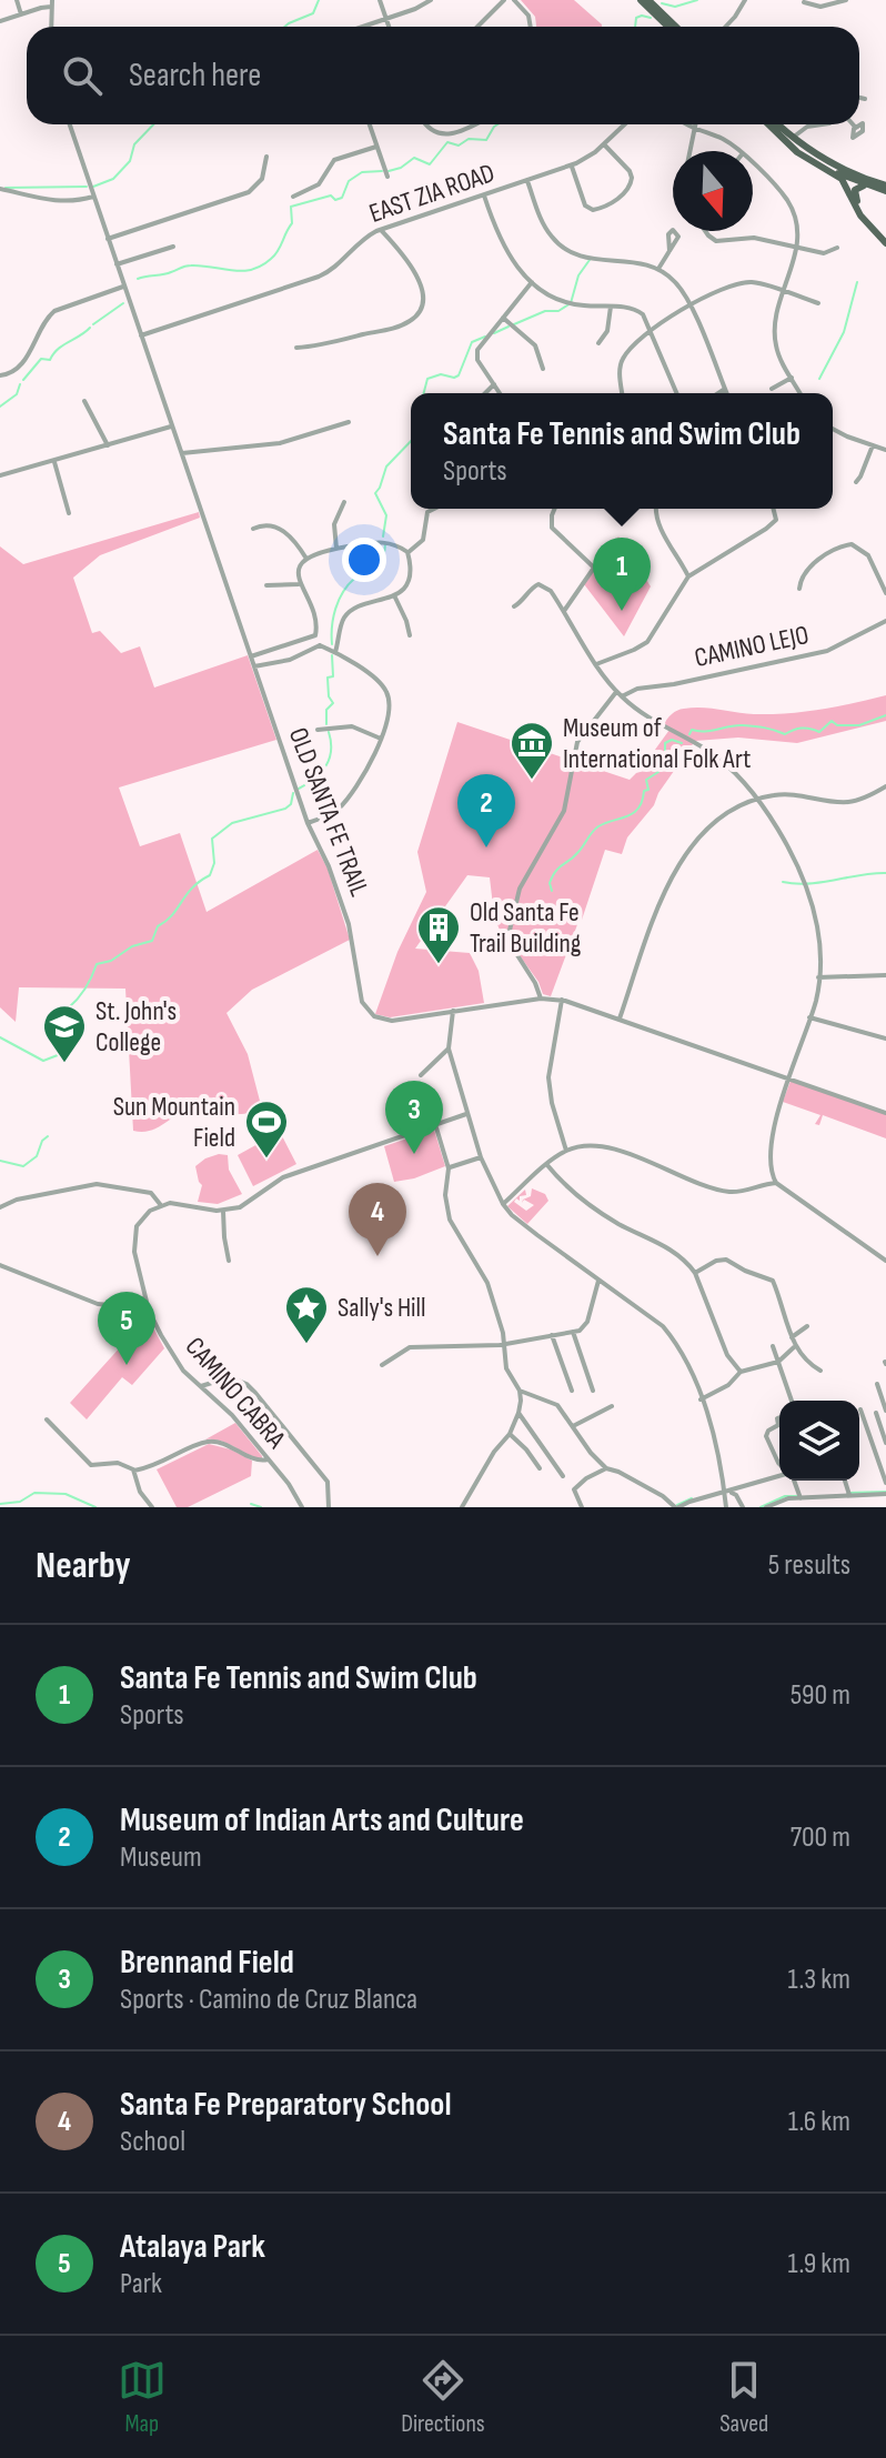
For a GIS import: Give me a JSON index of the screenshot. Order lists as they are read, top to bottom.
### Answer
{
  "streets": {
    "street": [
      "EAST ZIA ROAD",
      "CAMINO LEJO",
      "OLD SANTA FE TRAIL",
      "CAMINO CABRA"
    ]
  },
  "crossings": [
    ["EAST ZIA ROAD", "OLD SANTA FE TRAIL"]
  ],
  "places": {
    "museum": ["Museum of International Folk Art"],
    "building": ["Old Santa Fe Trail Building"],
    "school or university": ["St. John's College"],
    "sports": ["Sun Mountain Field"],
    "place": ["Sally's Hill"]
  },
  "north": "bottom",
  "page": {
    "search": "Search here",
    "popup": ["Santa Fe Tennis and Swim Club", "Sports"],
    "pins": [
      "1",
      "2",
      "3",
      "4",
      "5"
    ],
    "heading": ["Nearby", "5 results"],
    "list": [
      {
        "mark": "1",
        "name": "Santa Fe Tennis and Swim Club",
        "note": "Sports",
        "value": "590 m"
      },
      {
        "mark": "2",
        "name": "Museum of Indian Arts and Culture",
        "note": "Museum",
        "value": "700 m"
      },
      {
        "mark": "3",
        "name": "Brennand Field",
        "note": "Sports · Camino de Cruz Blanca",
        "value": "1.3 km"
      },
      {
        "mark": "4",
        "name": "Santa Fe Preparatory School",
        "note": "School",
        "value": "1.6 km"
      },
      {
        "mark": "5",
        "name": "Atalaya Park",
        "note": "Park",
        "value": "1.9 km"
      }
    ],
    "nav": ["Map", "Directions", "Saved"]
  }
}
